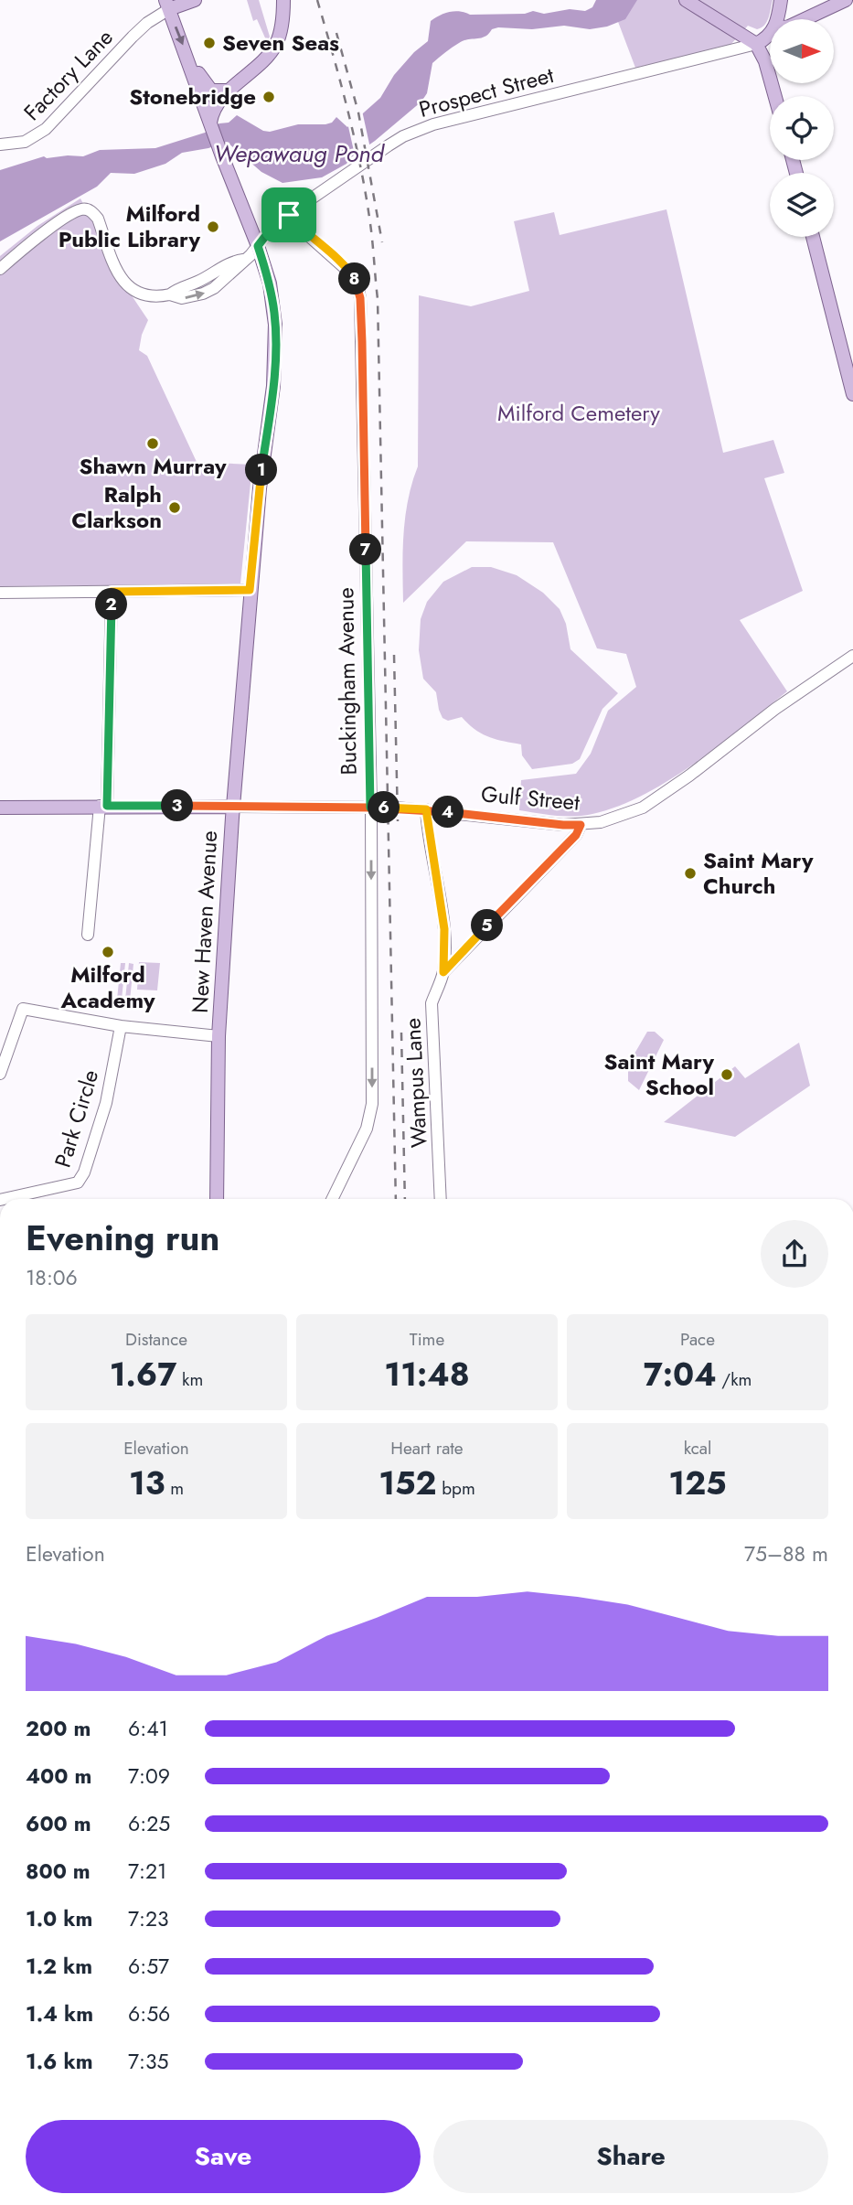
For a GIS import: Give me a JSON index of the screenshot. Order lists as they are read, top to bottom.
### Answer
{
  "streets": {
    "main road": ["Gulf Street", "New Haven Avenue"],
    "street": [
      "Factory Lane",
      "Prospect Street",
      "Buckingham Avenue",
      "Wampus Lane",
      "Park Circle"
    ]
  },
  "crossings": [
    ["Factory Lane", "New Haven Avenue"],
    ["Prospect Street", "Buckingham Avenue"],
    ["Prospect Street", "New Haven Avenue"],
    ["Buckingham Avenue", "Gulf Street"],
    ["Gulf Street", "New Haven Avenue"],
    ["Gulf Street", "Wampus Lane"]
  ],
  "one_way": ["Buckingham Avenue"],
  "water": ["Wepawaug Pond"],
  "parks": ["Milford Cemetery"],
  "places": [
    "Seven Seas",
    "Stonebridge",
    "Milford Public Library",
    "Shawn Murray",
    "Ralph Clarkson",
    "Saint Mary Church",
    "Milford Academy",
    "Saint Mary School"
  ],
  "north": "right",
  "page": {
    "pins": [
      "8",
      "1",
      "7",
      "2",
      "3",
      "6",
      "4",
      "5"
    ],
    "heading": ["Evening run", "18:06"],
    "stats": [
      ["Distance", "1.67 km"],
      ["Time", "11:48"],
      ["Pace", "7:04 /km"],
      ["Elevation", "13 m"],
      ["Heart rate", "152 bpm"],
      ["kcal", "125"]
    ],
    "chart": ["Elevation", "75–88 m"],
    "list": [
      {
        "name": "200 m",
        "note": "6:41"
      },
      {
        "name": "400 m",
        "note": "7:09"
      },
      {
        "name": "600 m",
        "note": "6:25"
      },
      {
        "name": "800 m",
        "note": "7:21"
      },
      {
        "name": "1.0 km",
        "note": "7:23"
      },
      {
        "name": "1.2 km",
        "note": "6:57"
      },
      {
        "name": "1.4 km",
        "note": "6:56"
      },
      {
        "name": "1.6 km",
        "note": "7:35"
      }
    ],
    "buttons": ["Save", "Share"]
  }
}
